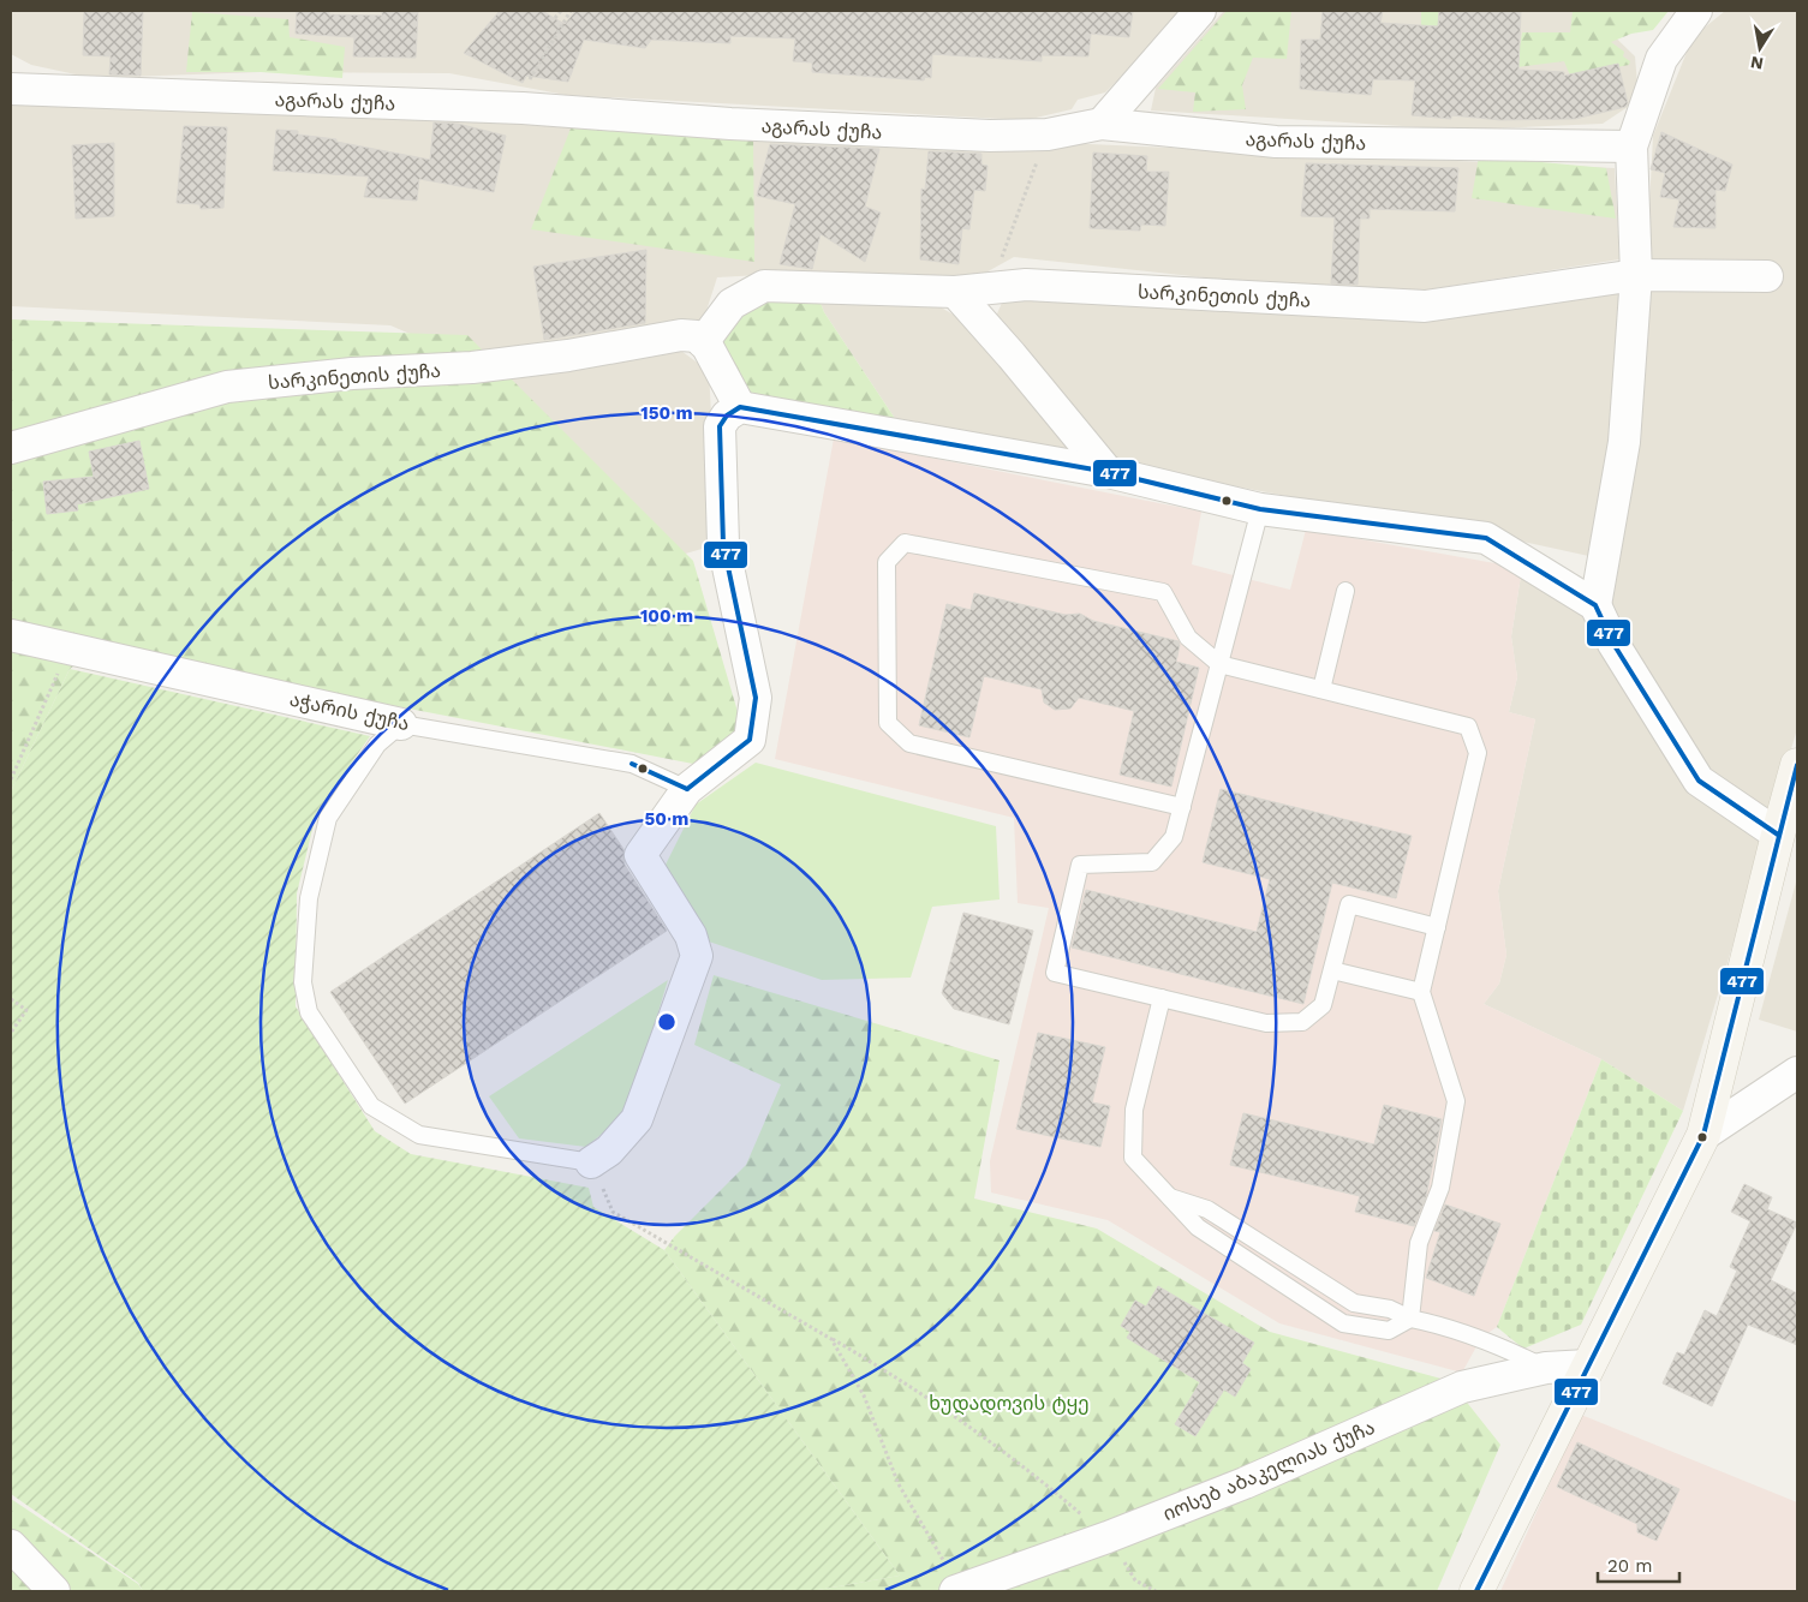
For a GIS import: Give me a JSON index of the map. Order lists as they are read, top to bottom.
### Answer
{
  "streets": {
    "street": [
      "აგარას ქუჩა",
      "სარკინეთის ქუჩა",
      "აჭარის ქუჩა",
      "იოსებ აბაკელიას ქუჩა"
    ]
  },
  "parks": ["ხუდადოვის ტყე"],
  "lines": ["transit line 477"],
  "scale_bar": "20 m",
  "north": "bottom",
  "rings": ["150 m", "100 m", "50 m"]
}
